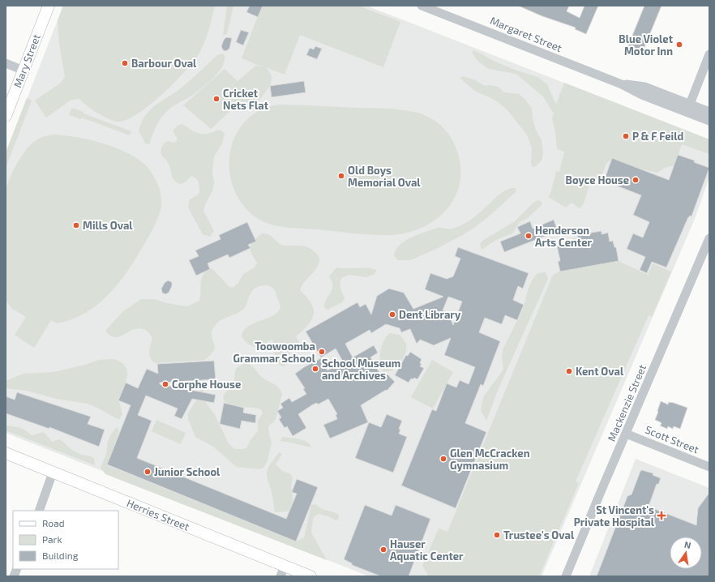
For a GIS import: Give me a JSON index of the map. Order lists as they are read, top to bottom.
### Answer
{
  "streets": {
    "main road": ["Mary Street", "Herries Street"],
    "street": ["Margaret Street", "Mackenzie Street", "Scott Street"]
  },
  "crossings": [
    ["Mackenzie Street", "Scott Street"]
  ],
  "places": {
    "other": [
      "Blue Violet Motor Inn",
      "Barbour Oval",
      "Cricket Nets Flat",
      "P & F Feild",
      "Old Boys Memorial Oval",
      "Boyce House",
      "Mills Oval",
      "Henderson Arts Center",
      "Dent Library",
      "Toowoomba Grammar School",
      "School Museum and Archives",
      "Kent Oval",
      "Corphe House",
      "Glen McCracken Gymnasium",
      "Junior School",
      "Trustee's Oval",
      "Hauser Aquatic Center"
    ],
    "health": ["St Vincent's Private Hospital"]
  },
  "legend": ["Road", "Park", "Building"],
  "north": "top"
}
